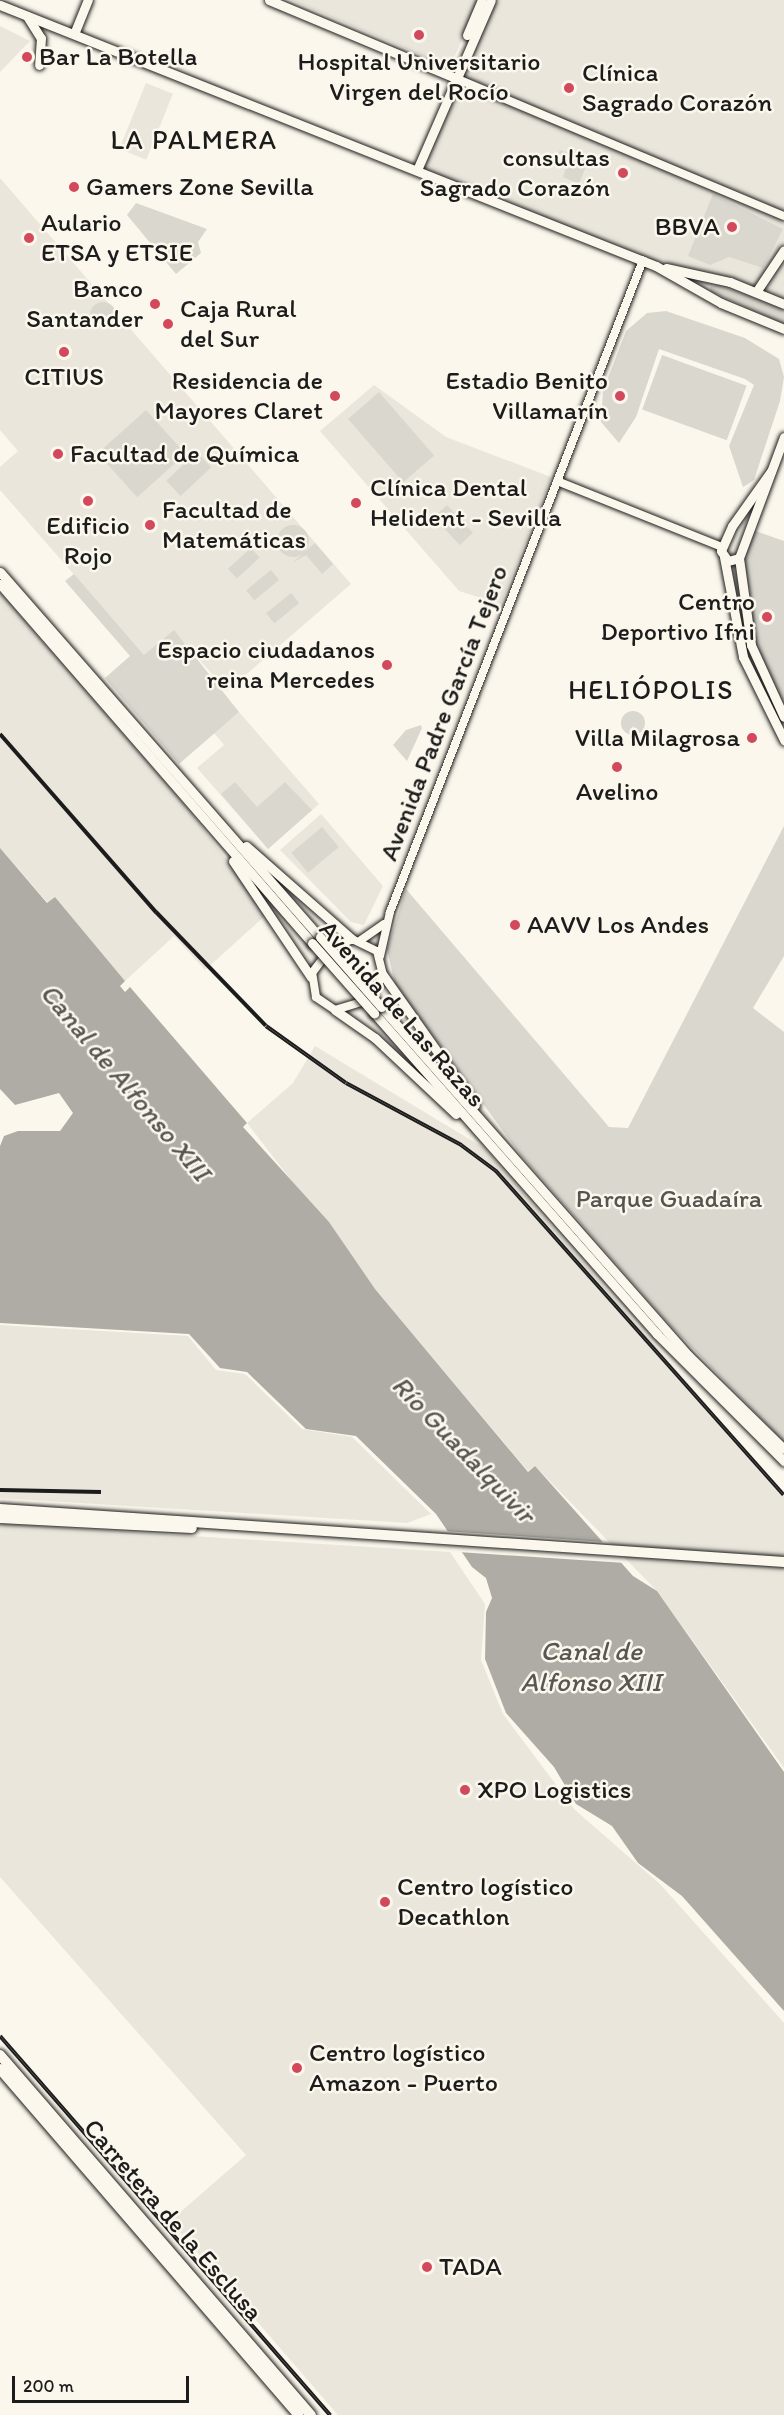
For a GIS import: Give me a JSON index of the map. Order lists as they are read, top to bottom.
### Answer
{
  "streets": {
    "highway": ["Carretera de la Esclusa"],
    "main road": ["Avenida de Las Razas"],
    "street": ["Avenida Padre García Tejero"]
  },
  "districts": ["LA PALMERA", "HELIÓPOLIS"],
  "water": ["Canal de Alfonso XIII", "Río Guadalquivir"],
  "parks": ["Parque Guadaíra"],
  "places": [
    "Hospital Universitario Virgen del Rocío",
    "Bar La Botella",
    "Clínica Sagrado Corazón",
    "consultas Sagrado Corazón",
    "Gamers Zone Sevilla",
    "BBVA",
    "Aulario ETSA y ETSIE",
    "Banco Santander",
    "Caja Rural del Sur",
    "CITIUS",
    "Residencia de Mayores Claret",
    "Estadio Benito Villamarín",
    "Facultad de Química",
    "Edificio Rojo",
    "Clínica Dental Helident - Sevilla",
    "Facultad de Matemáticas",
    "Centro Deportivo Ifni",
    "Espacio ciudadanos reina Mercedes",
    "Villa Milagrosa",
    "Avelino",
    "AAVV Los Andes",
    "XPO Logistics",
    "Centro logístico Decathlon",
    "Centro logístico Amazon - Puerto",
    "TADA"
  ],
  "scale_bar": "200 m"
}
